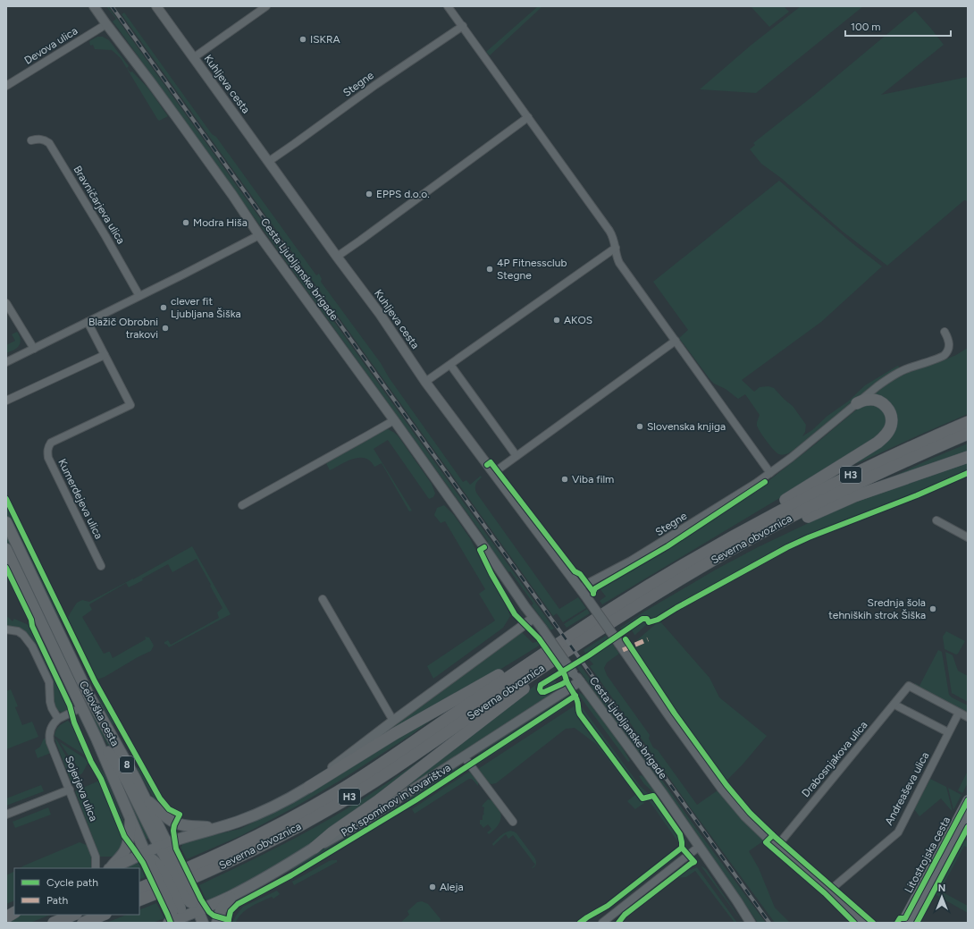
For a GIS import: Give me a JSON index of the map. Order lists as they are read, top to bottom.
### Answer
{
  "streets": {
    "highway": ["H3", "Severna obvoznica"],
    "main road": ["Celovška cesta", "8", "Litostrojska cesta"],
    "street": [
      "Devova ulica",
      "Kuhljeva cesta",
      "Stegne",
      "Bravničarjeva ulica",
      "Cesta Ljubljanske brigade",
      "Kumerdejeva ulica",
      "Drabosnjakova ulica",
      "Sojerjeva ulica",
      "Andreaševa ulica"
    ],
    "cycle path": ["Pot spominov in tovarištva"]
  },
  "crossings": [
    ["Devova ulica", "Cesta Ljubljanske brigade"],
    ["Kuhljeva cesta", "Stegne"],
    ["Kuhljeva cesta", "Drabosnjakova ulica"],
    ["Kuhljeva cesta", "Andreaševa ulica"],
    ["Drabosnjakova ulica", "Andreaševa ulica"]
  ],
  "places": [
    "ISKRA",
    "EPPS d.o.o.",
    "Modra Hiša",
    "4P Fitnessclub Stegne",
    "clever fit Ljubljana Šiška",
    "AKOS",
    "Blažič Obrobni trakovi",
    "Slovenska knjiga",
    "Viba film",
    "Srednja šola tehniških strok Šiška",
    "Aleja"
  ],
  "legend": ["Cycle path", "Path"],
  "scale_bar": "100 m",
  "north": "top"
}
